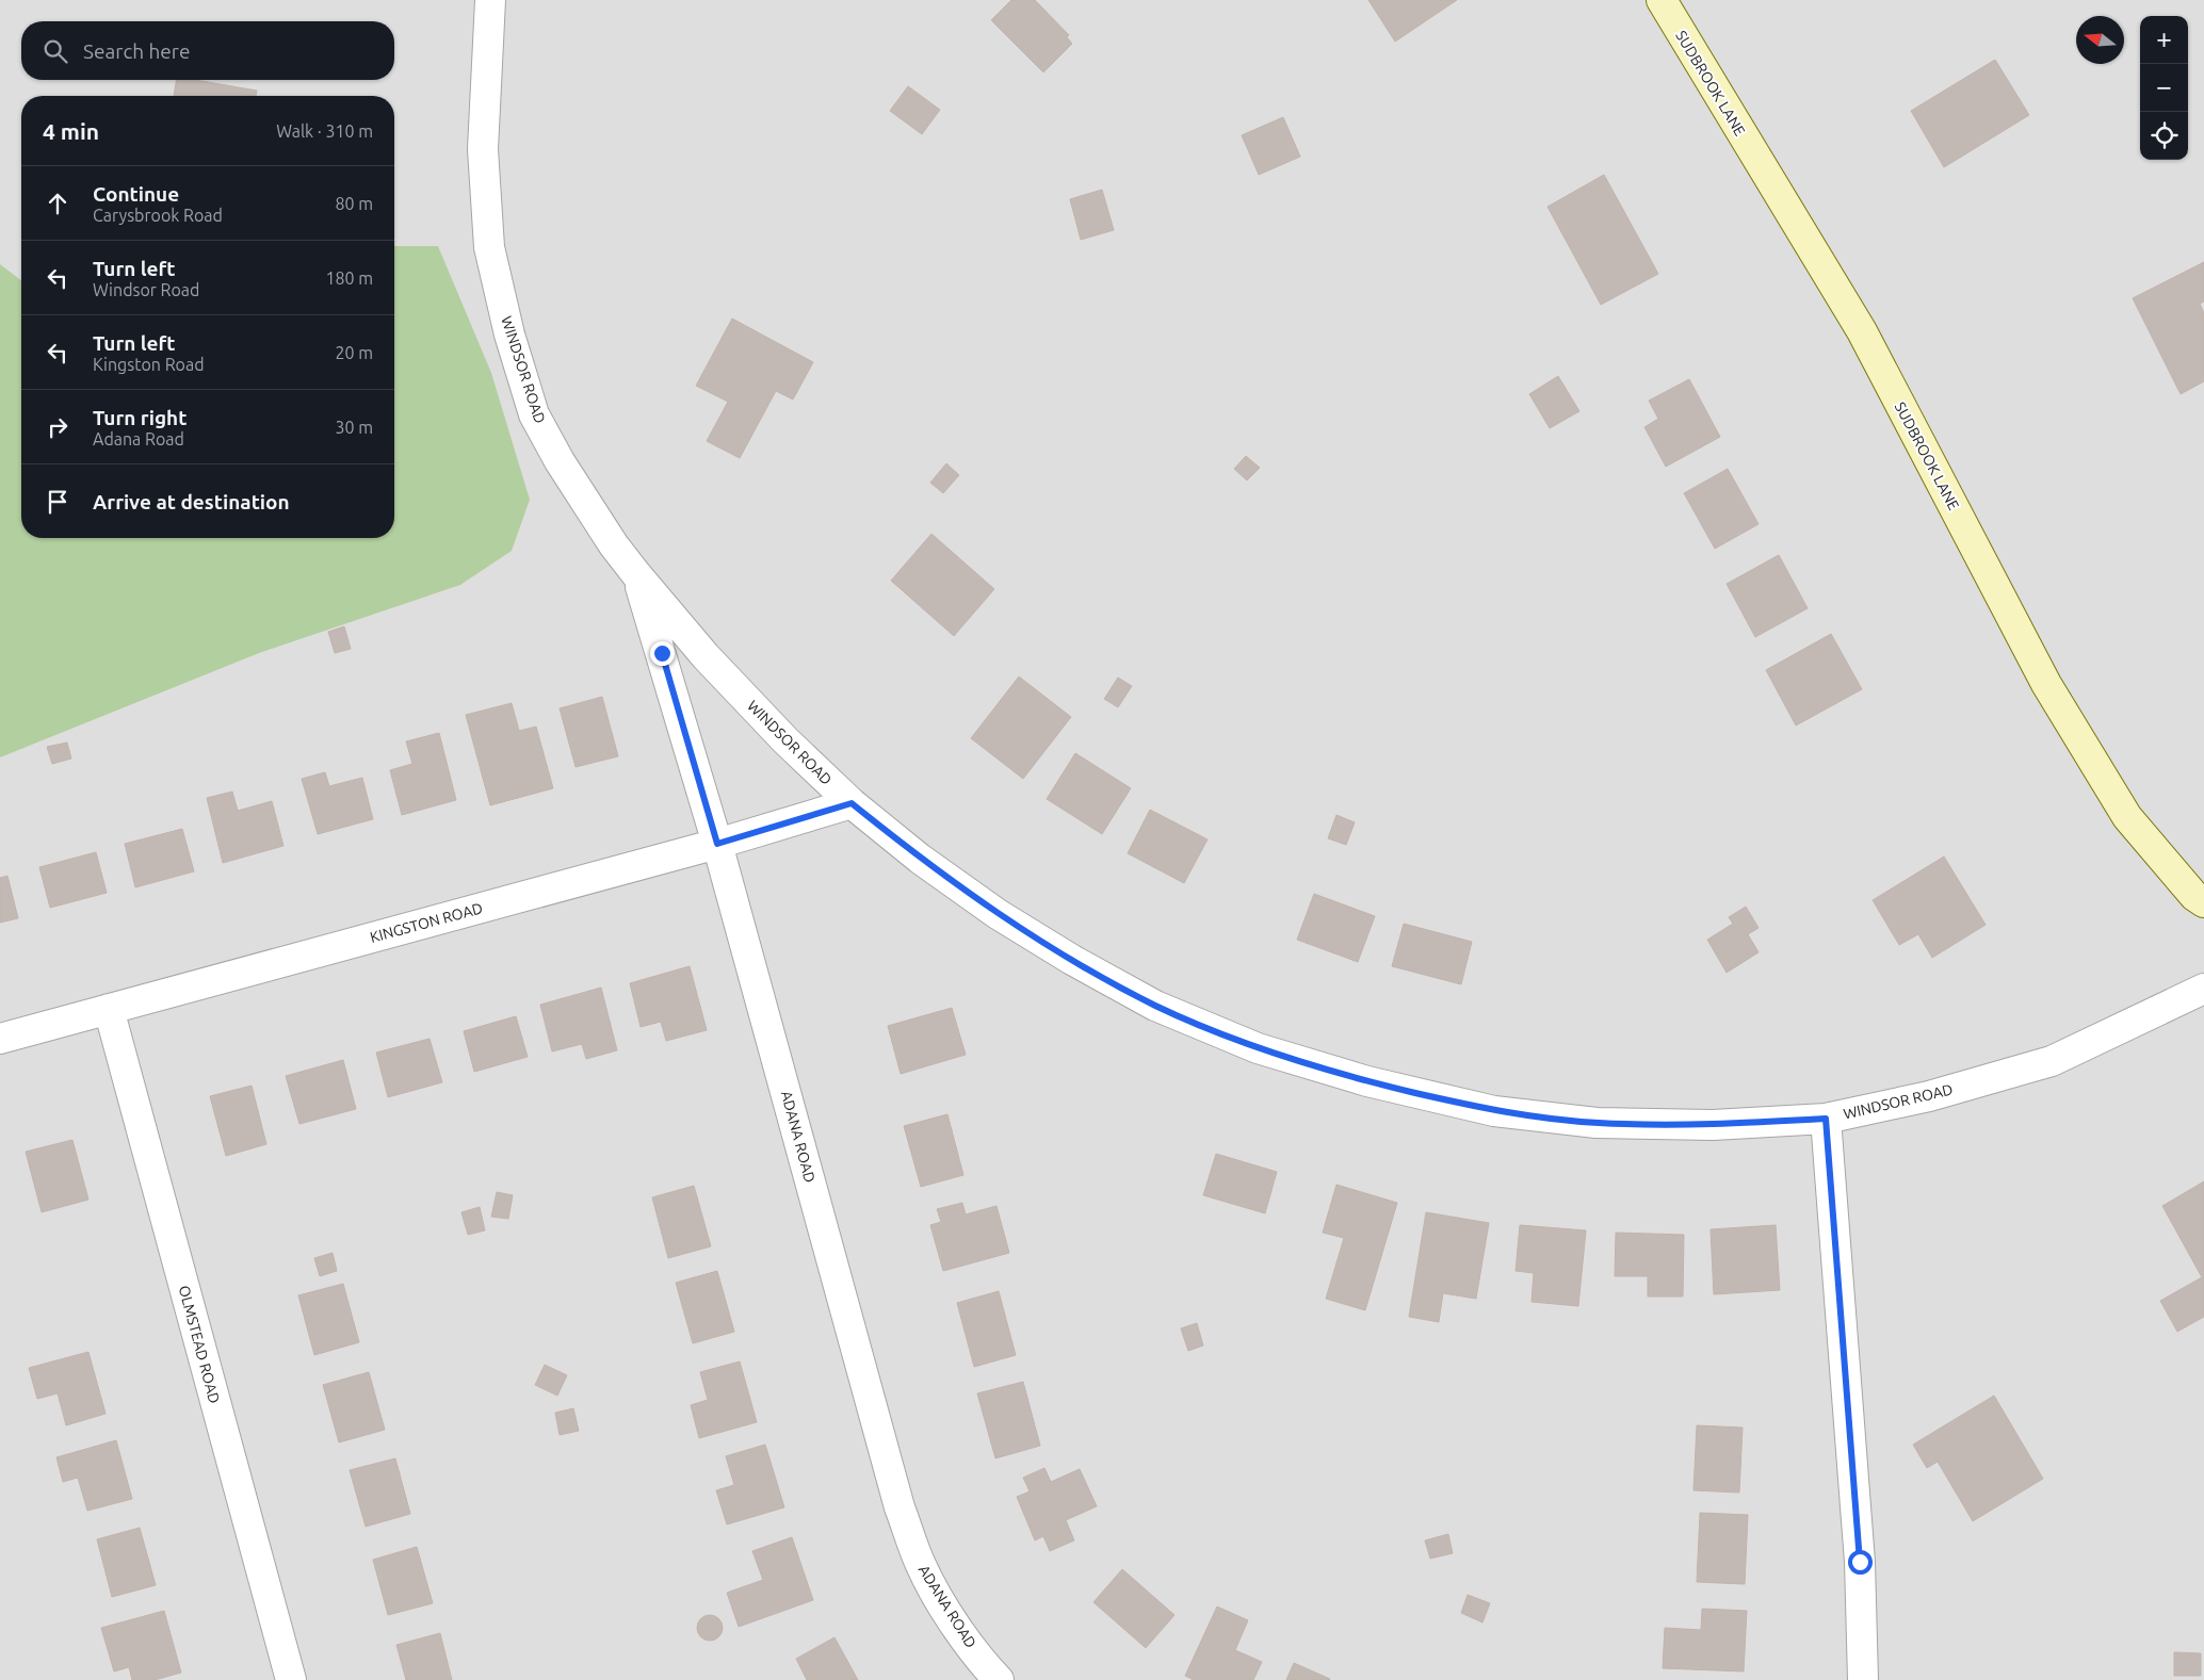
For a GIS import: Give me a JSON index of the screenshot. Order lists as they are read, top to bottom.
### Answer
{
  "streets": {
    "street": [
      "SUDBROOK LANE",
      "WINDSOR ROAD",
      "KINGSTON ROAD",
      "ADANA ROAD",
      "OLMSTEAD ROAD"
    ]
  },
  "crossings": [
    ["WINDSOR ROAD", "KINGSTON ROAD"],
    ["WINDSOR ROAD", "ADANA ROAD"],
    ["KINGSTON ROAD", "ADANA ROAD"],
    ["KINGSTON ROAD", "OLMSTEAD ROAD"]
  ],
  "north": "left",
  "page": {
    "map_buttons": ["+", "−"],
    "search": "Search here",
    "heading": ["4 min", "Walk · 310 m"],
    "list": [
      ["Continue", "Carysbrook Road", "80 m"],
      ["Turn left", "Windsor Road", "180 m"],
      ["Turn left", "Kingston Road", "20 m"],
      ["Turn right", "Adana Road", "30 m"],
      "Arrive at destination"
    ]
  }
}
